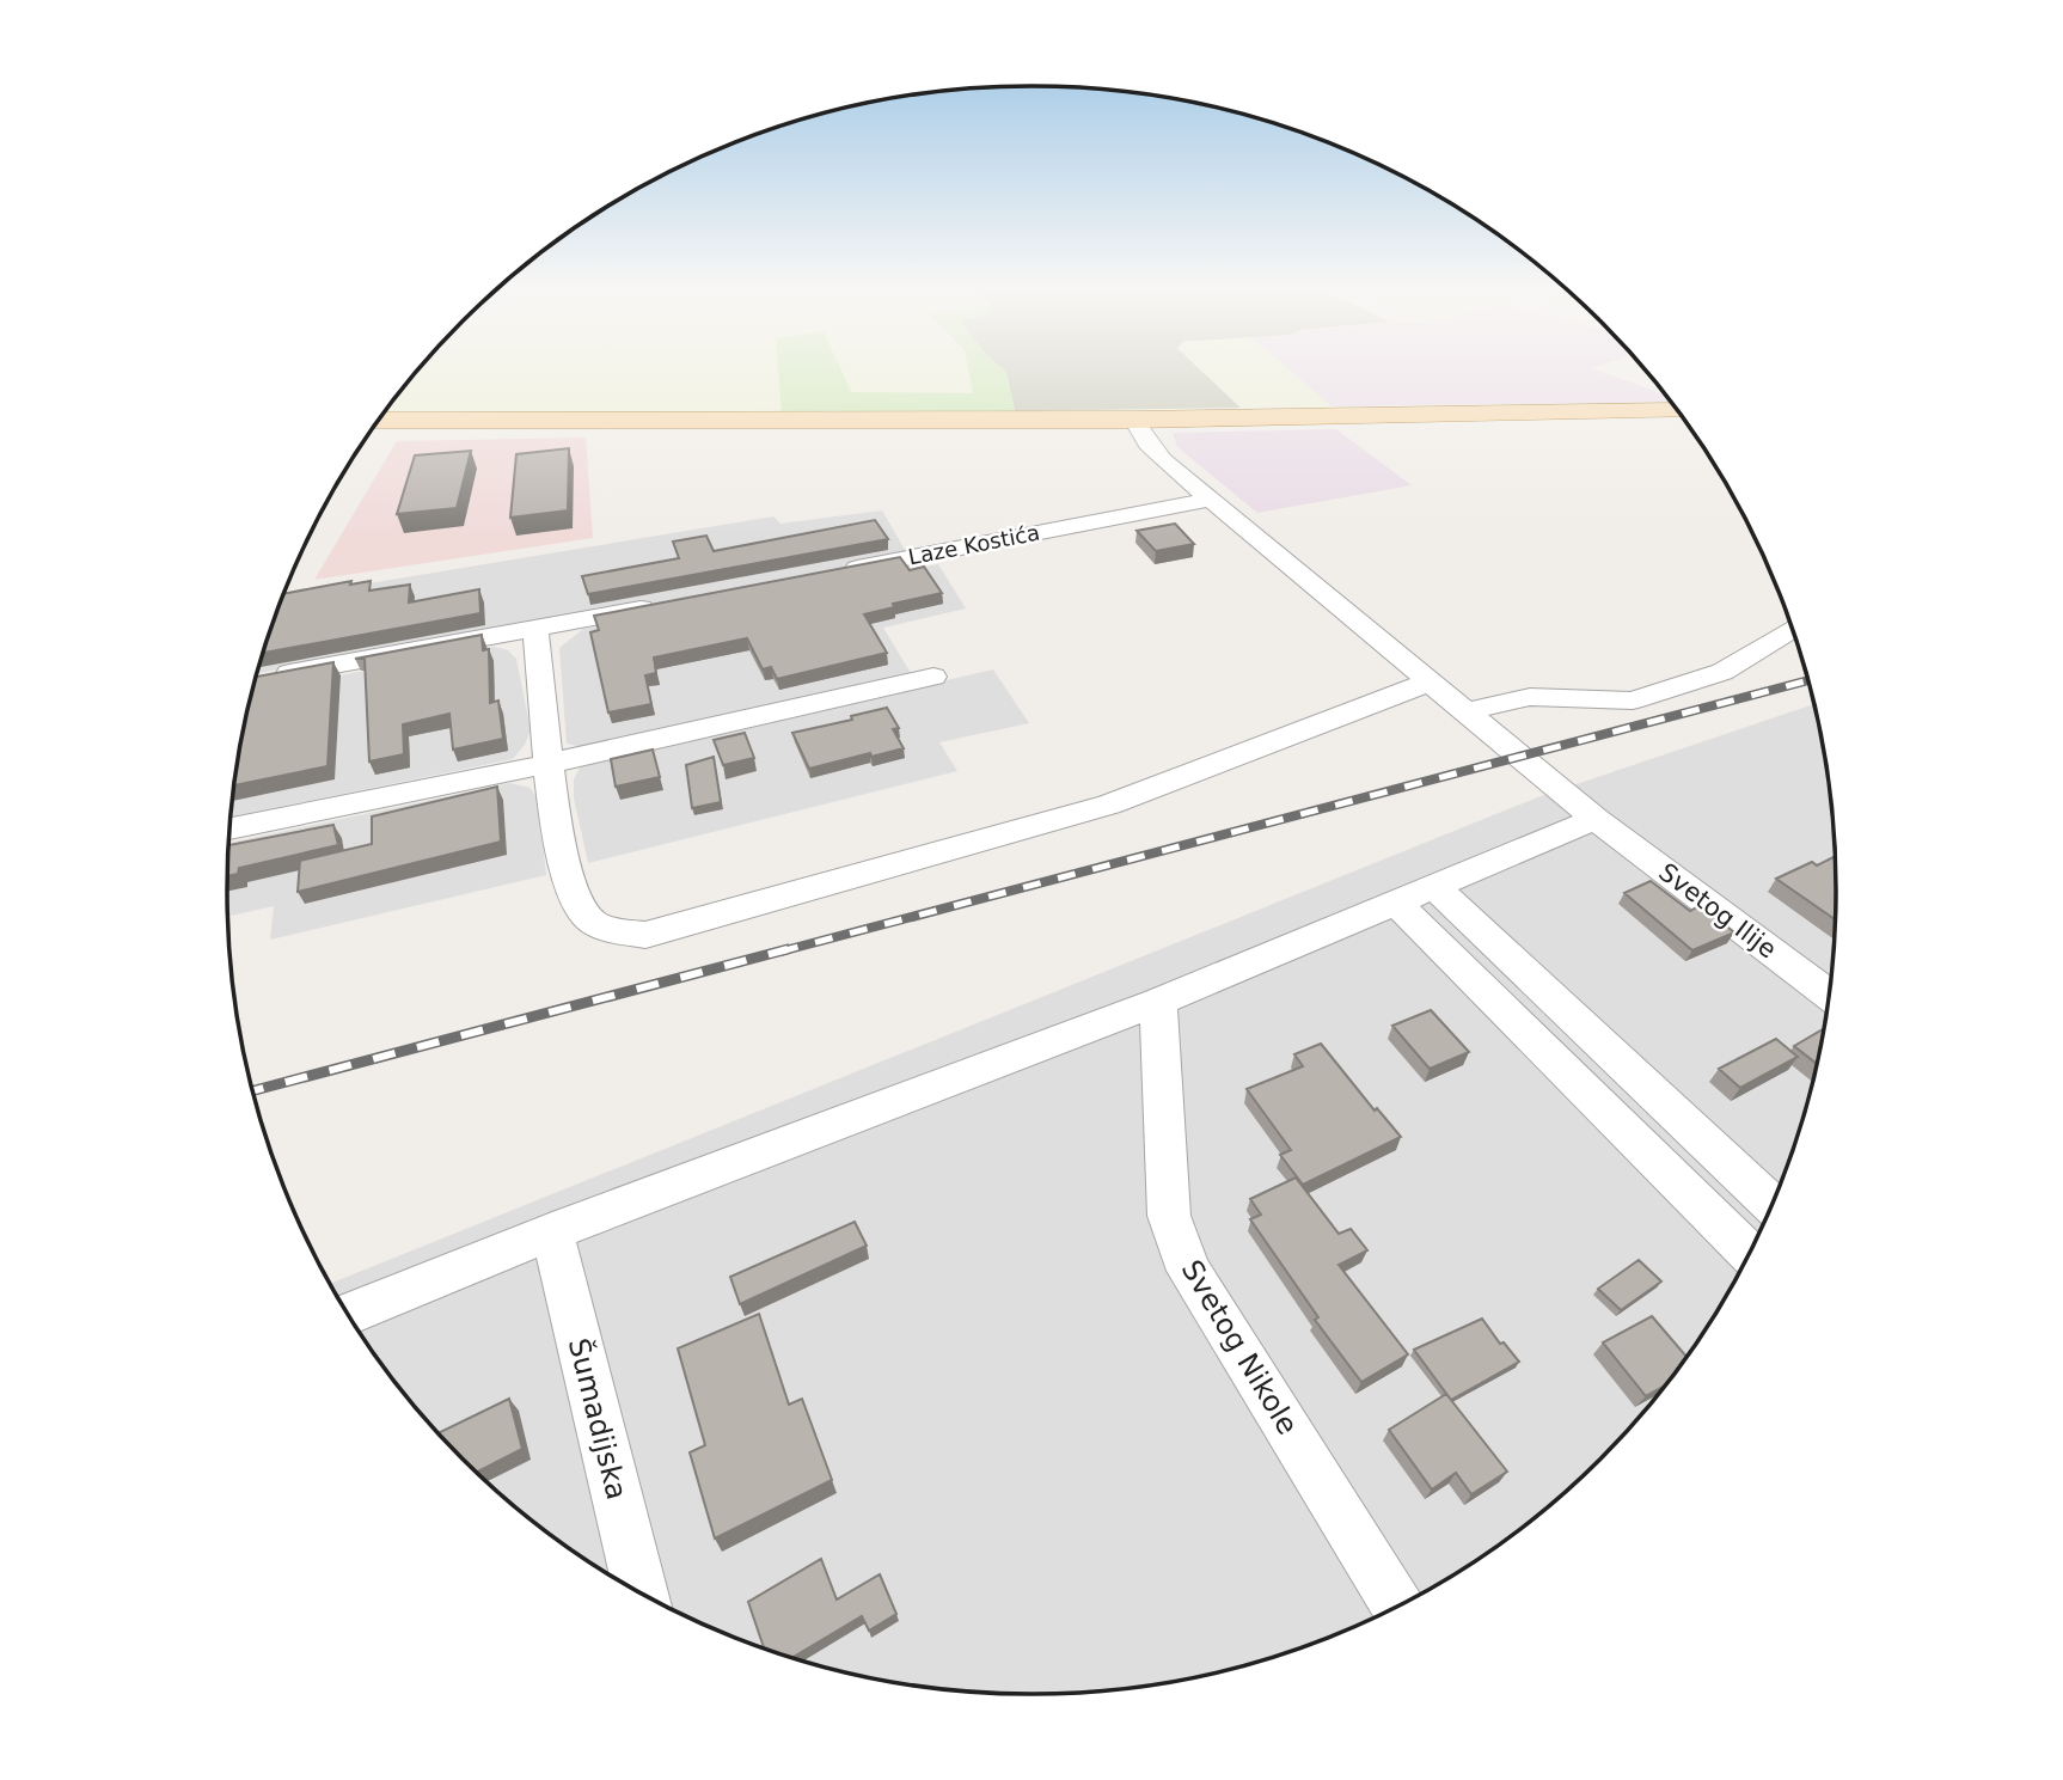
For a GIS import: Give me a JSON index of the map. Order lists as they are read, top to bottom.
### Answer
{
  "streets": {
    "street": [
      "Laze Kostića",
      "Svetog Ilije",
      "Svetog Nikole",
      "Šumadijska"
    ]
  },
  "crossings": [
    ["Laze Kostića", "Svetog Ilije"]
  ]
}
